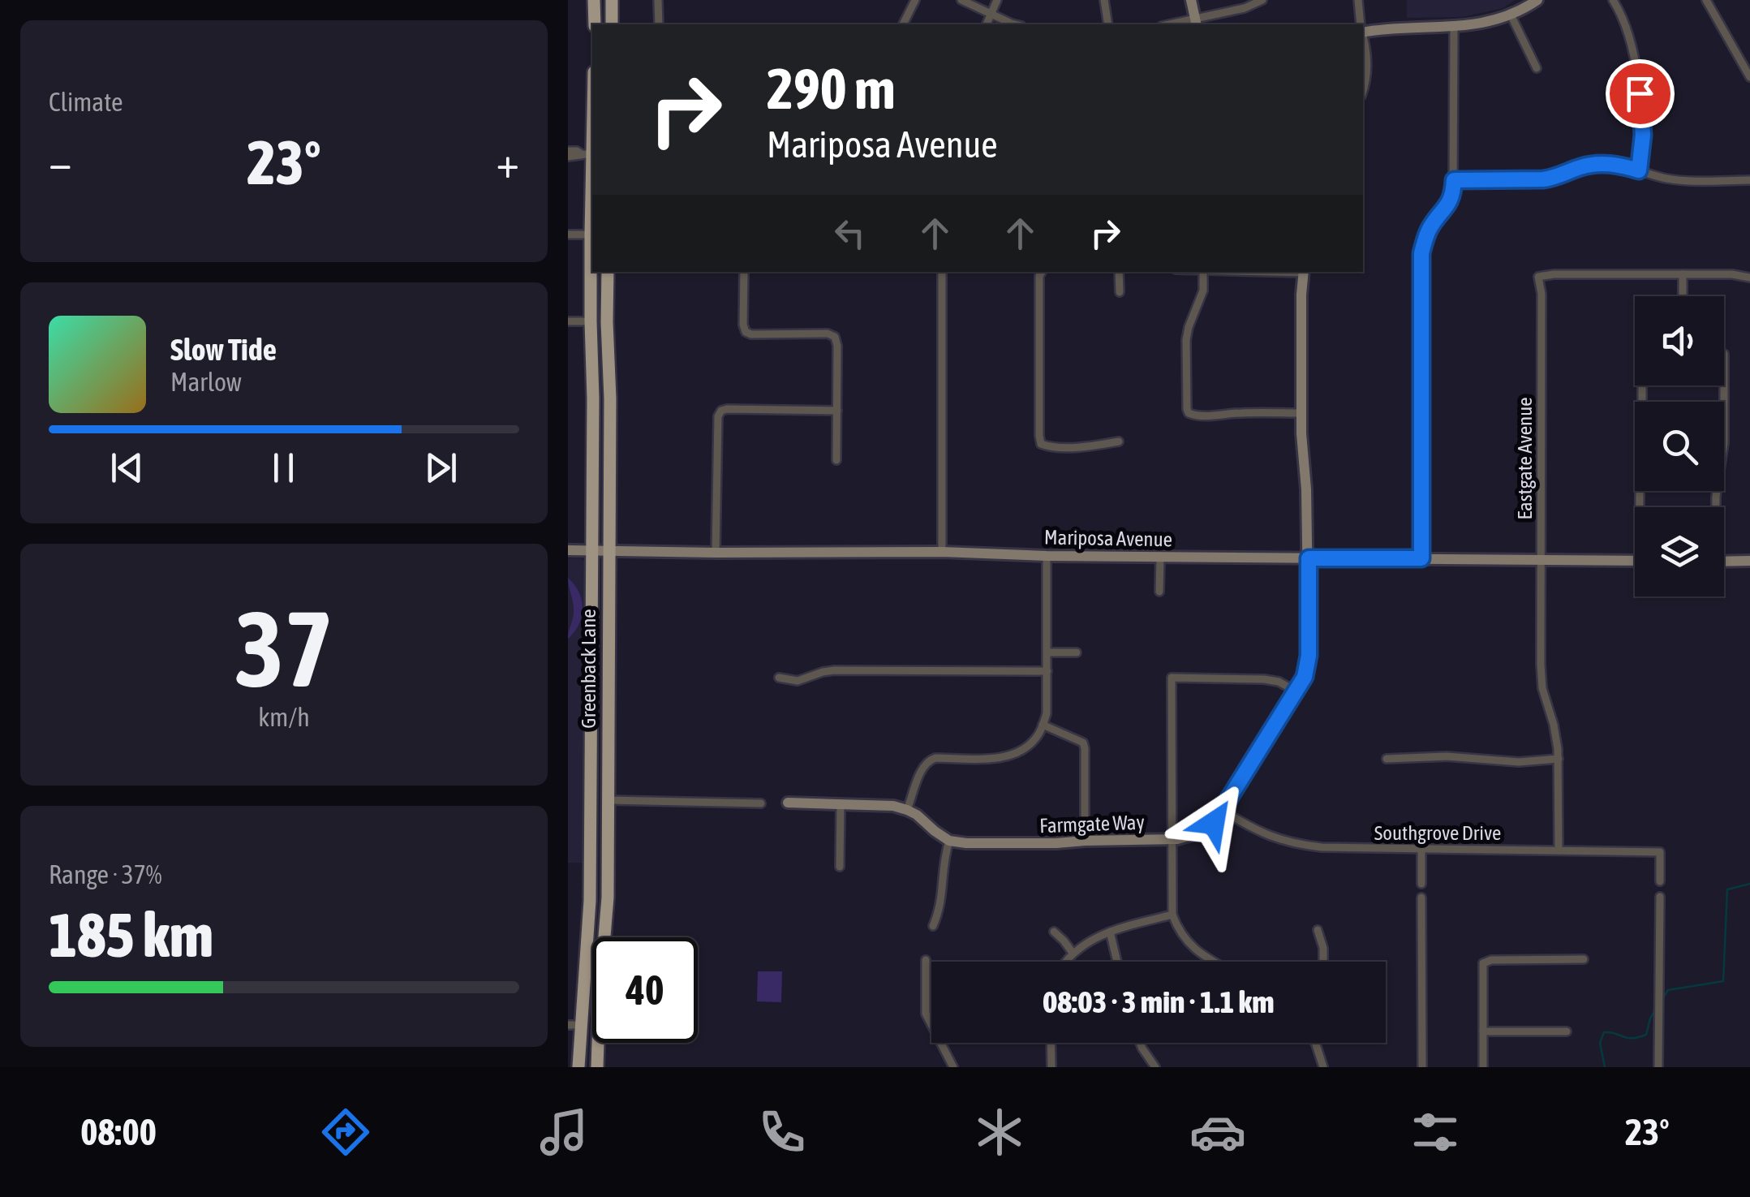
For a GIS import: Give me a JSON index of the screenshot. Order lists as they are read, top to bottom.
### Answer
{
  "streets": {
    "main road": ["Greenback Lane"],
    "street": [
      "Eastgate Avenue",
      "Mariposa Avenue",
      "Farmgate Way",
      "Southgrove Drive"
    ]
  },
  "crossings": [
    ["Eastgate Avenue", "Mariposa Avenue"],
    ["Eastgate Avenue", "Southgrove Drive"],
    ["Mariposa Avenue", "Greenback Lane"],
    ["Mariposa Avenue", "Farmgate Way"],
    ["Farmgate Way", "Southgrove Drive"]
  ],
  "page": {
    "tile": [
      "Climate",
      ["37", "km/h"],
      ["Range · 37%", "185 km"]
    ],
    "turn": ["290 m", "Mariposa Avenue"],
    "heat": ["−", "23°", "+"],
    "song": ["Slow Tide", "Marlow"],
    "limit": "40",
    "trip": "08:03 · 3 min · 1.1 km",
    "tabs": ["08:00", "23°"]
  }
}
